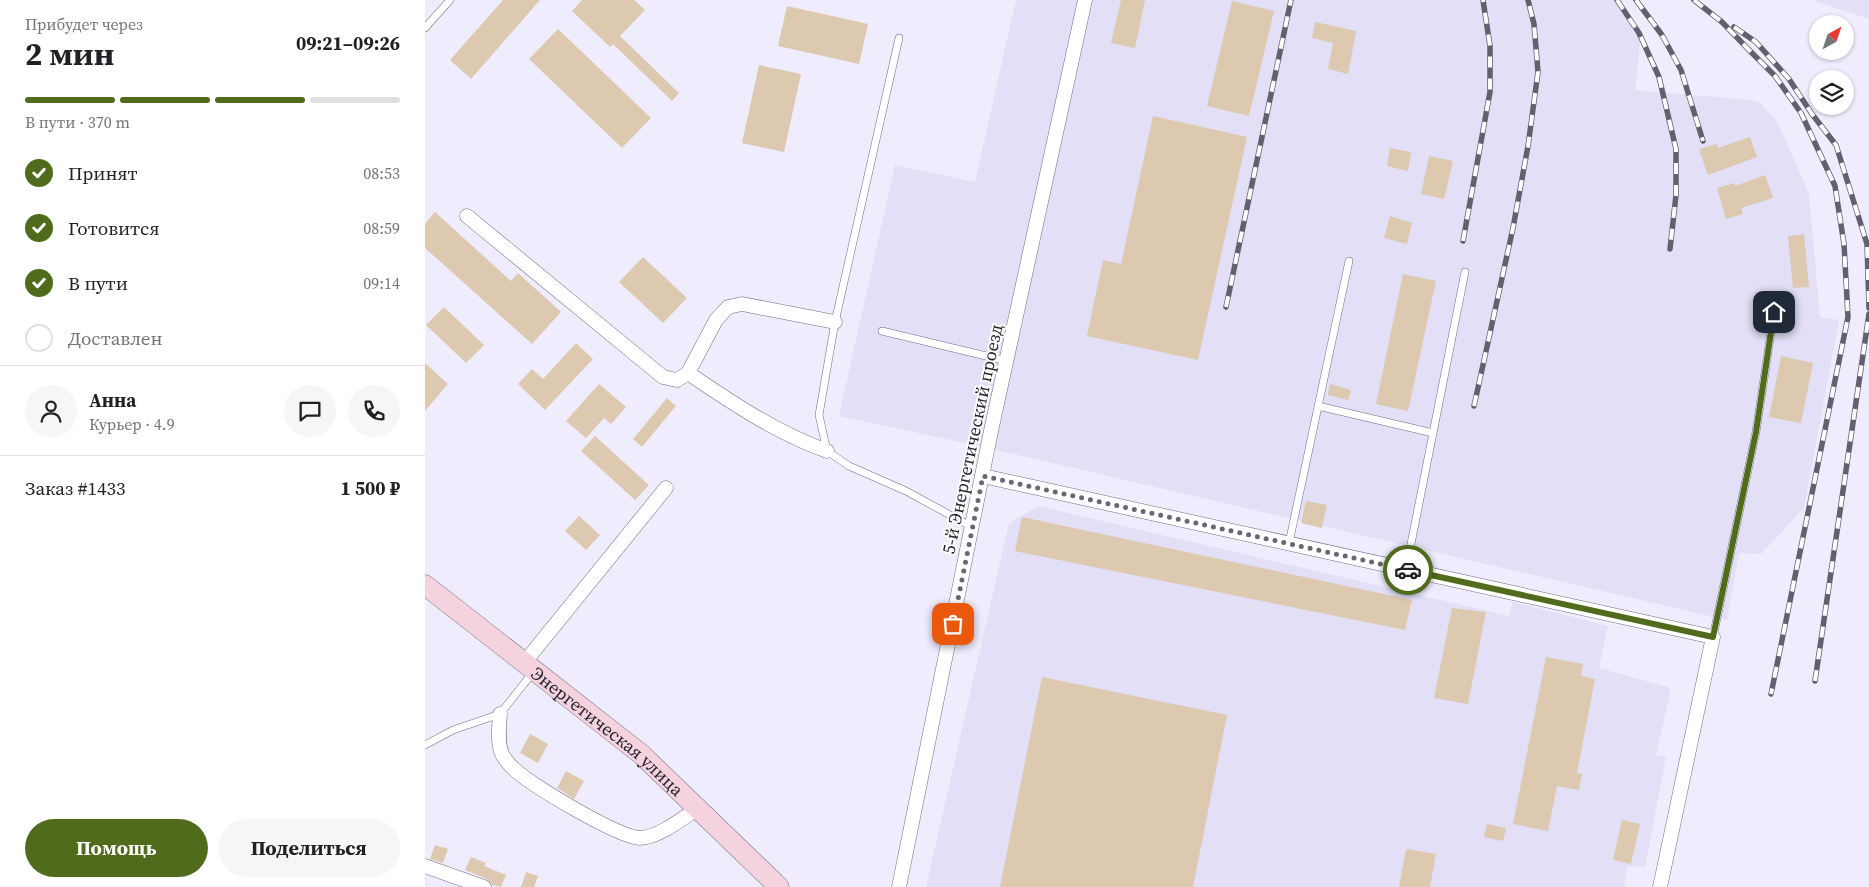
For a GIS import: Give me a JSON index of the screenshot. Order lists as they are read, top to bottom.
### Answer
{
  "streets": {
    "main road": ["Энергетическая улица"],
    "street": ["5-й Энергетический проезд"]
  },
  "north": "top right",
  "page": {
    "heading": ["2 мин", "Прибудет через", "09:21–09:26"],
    "panel": [
      "Анна",
      "Курьер · 4.9",
      "Заказ #1433",
      "1 500 ₽"
    ],
    "bar": "В пути · 370 m",
    "list": [
      ["Принят", "08:53"],
      ["Готовится", "08:59"],
      ["В пути", "09:14"],
      "Доставлен"
    ],
    "buttons": ["Помощь", "Поделиться"]
  }
}
